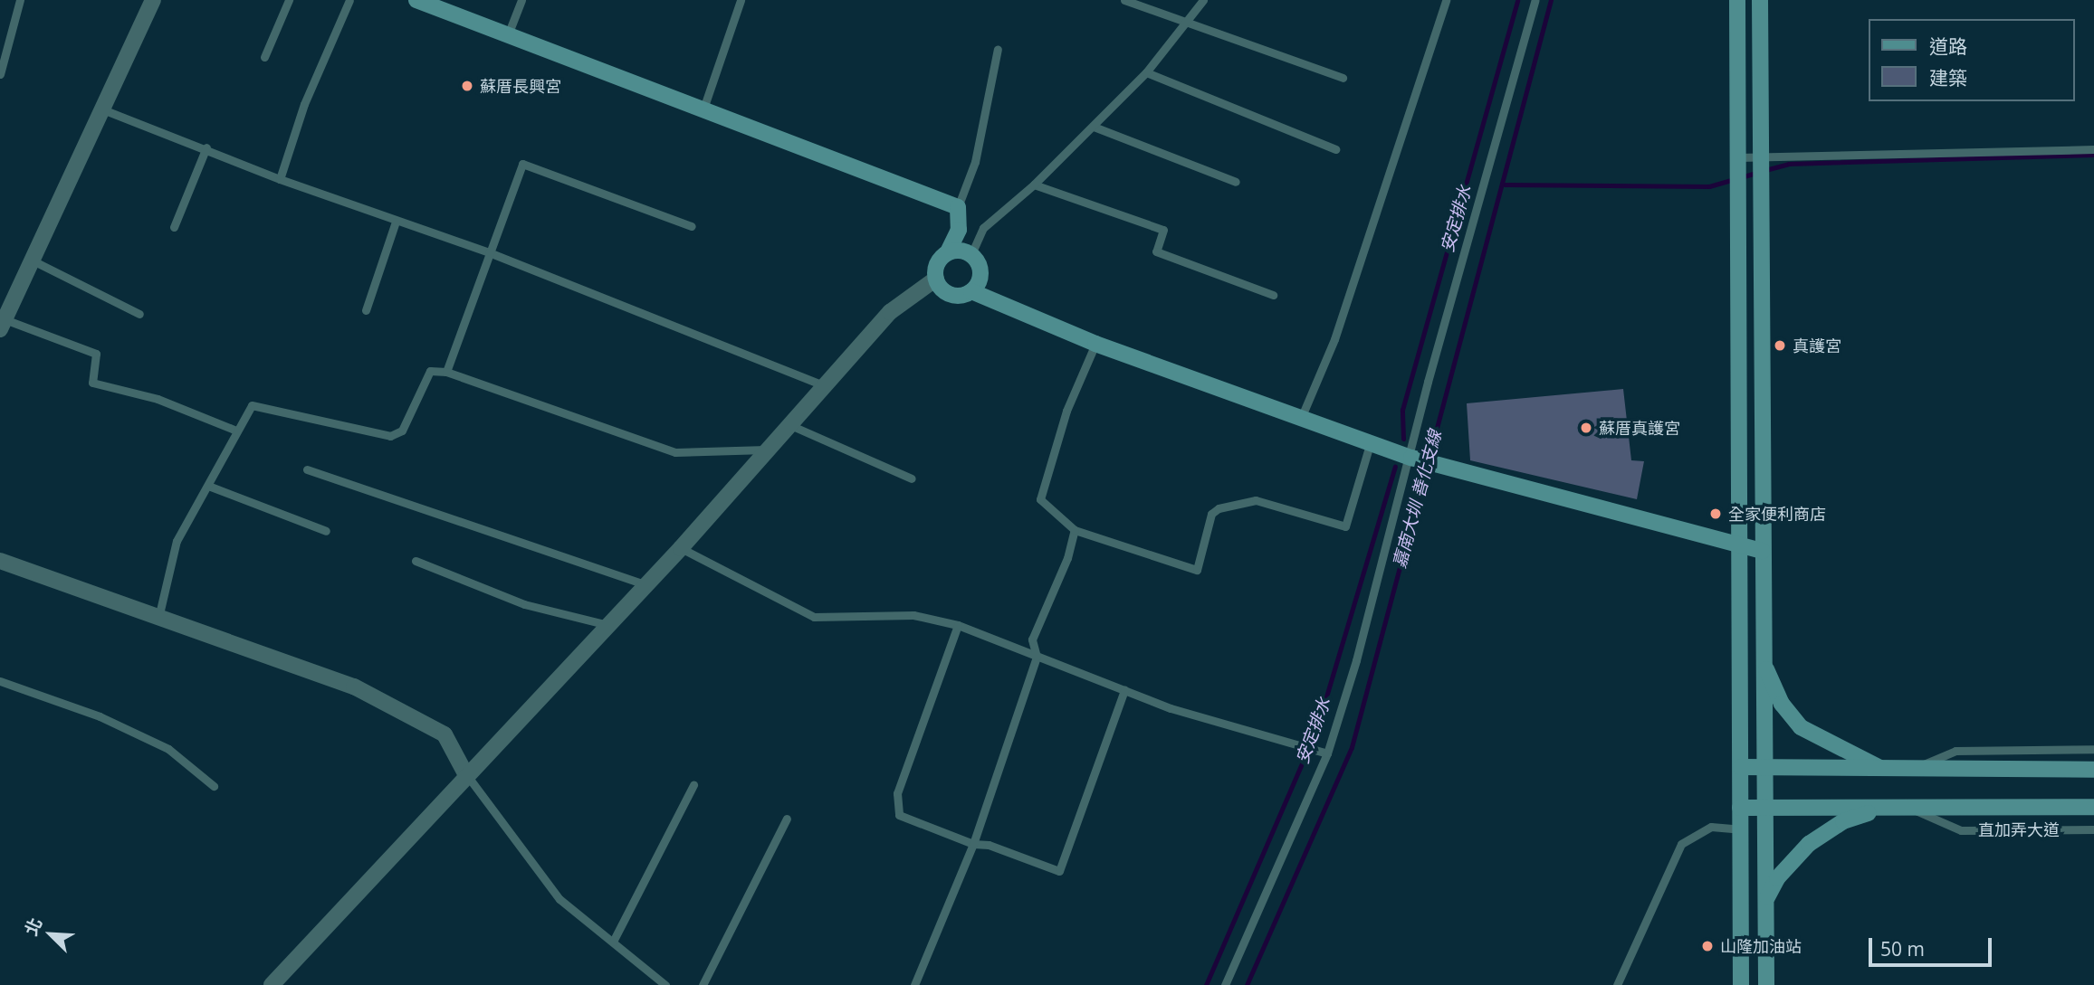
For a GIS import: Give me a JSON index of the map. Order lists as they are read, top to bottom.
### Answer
{
  "streets": {
    "street": ["直加弄大道"]
  },
  "water": ["安定排水", "嘉南大圳 善化支線"],
  "places": [
    "蘇厝長興宮",
    "真護宮",
    "蘇厝真護宮",
    "全家便利商店",
    "山隆加油站"
  ],
  "legend": ["道路", "建築"],
  "scale_bar": "50 m",
  "north": "top left"
}
